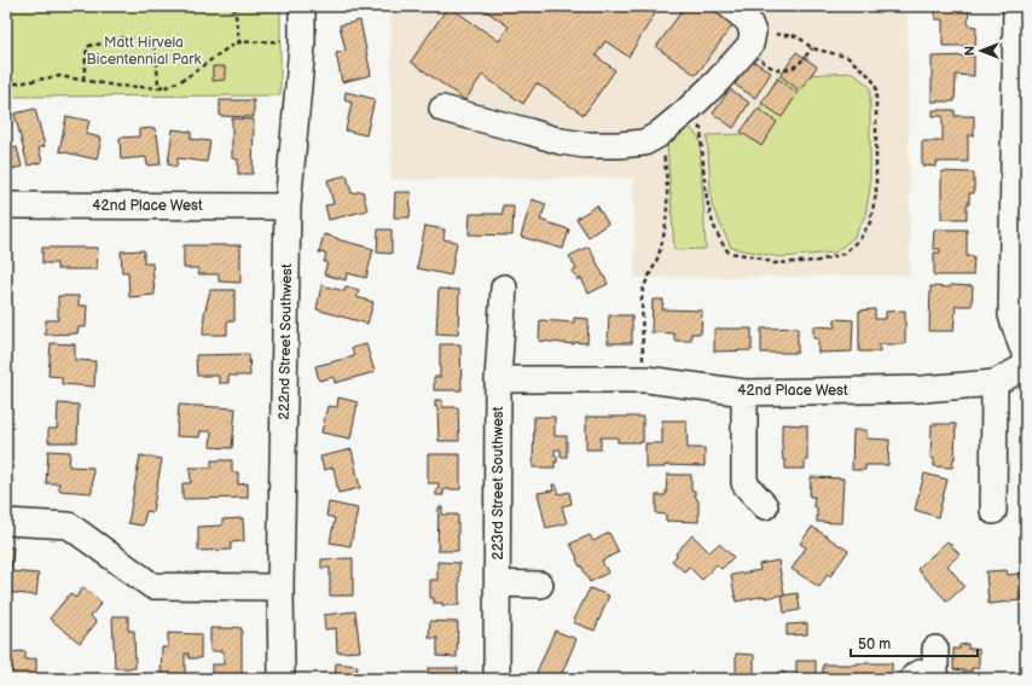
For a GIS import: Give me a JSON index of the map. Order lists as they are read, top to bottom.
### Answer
{
  "streets": {
    "street": ["42nd Place West", "222nd Street Southwest", "223rd Street Southwest"]
  },
  "crossings": [
    ["42nd Place West", "222nd Street Southwest"],
    ["42nd Place West", "223rd Street Southwest"]
  ],
  "parks": ["Matt Hirvela Bicentennial Park"],
  "scale_bar": "50 m",
  "north": "left"
}
